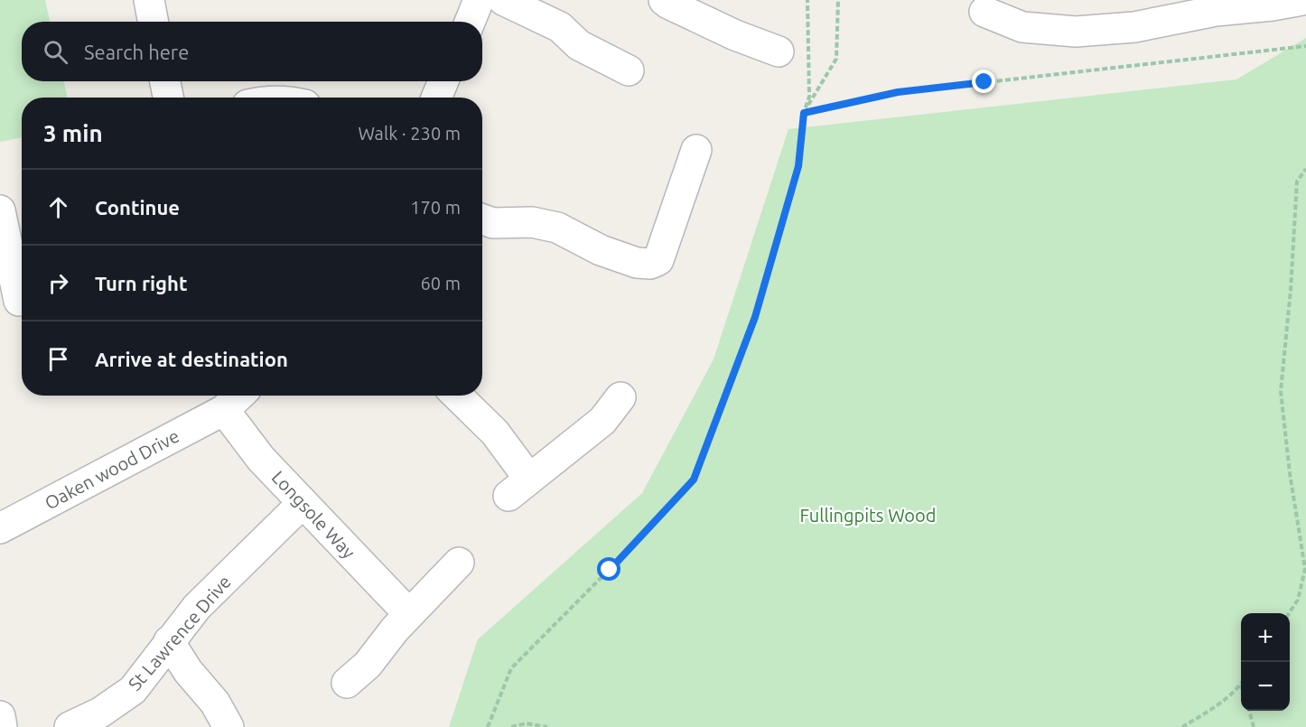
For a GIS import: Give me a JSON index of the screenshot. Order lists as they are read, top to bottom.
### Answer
{
  "streets": {
    "street": ["Oaken wood Drive", "Longsole Way", "St Lawrence Drive"]
  },
  "crossings": [
    ["Oaken wood Drive", "Longsole Way"],
    ["Longsole Way", "St Lawrence Drive"]
  ],
  "parks": ["Fullingpits Wood"],
  "page": {
    "search": "Search here",
    "heading": ["3 min", "Walk · 230 m"],
    "list": [
      ["Continue", "170 m"],
      ["Turn right", "60 m"],
      "Arrive at destination"
    ],
    "map_buttons": ["+", "−"]
  }
}
